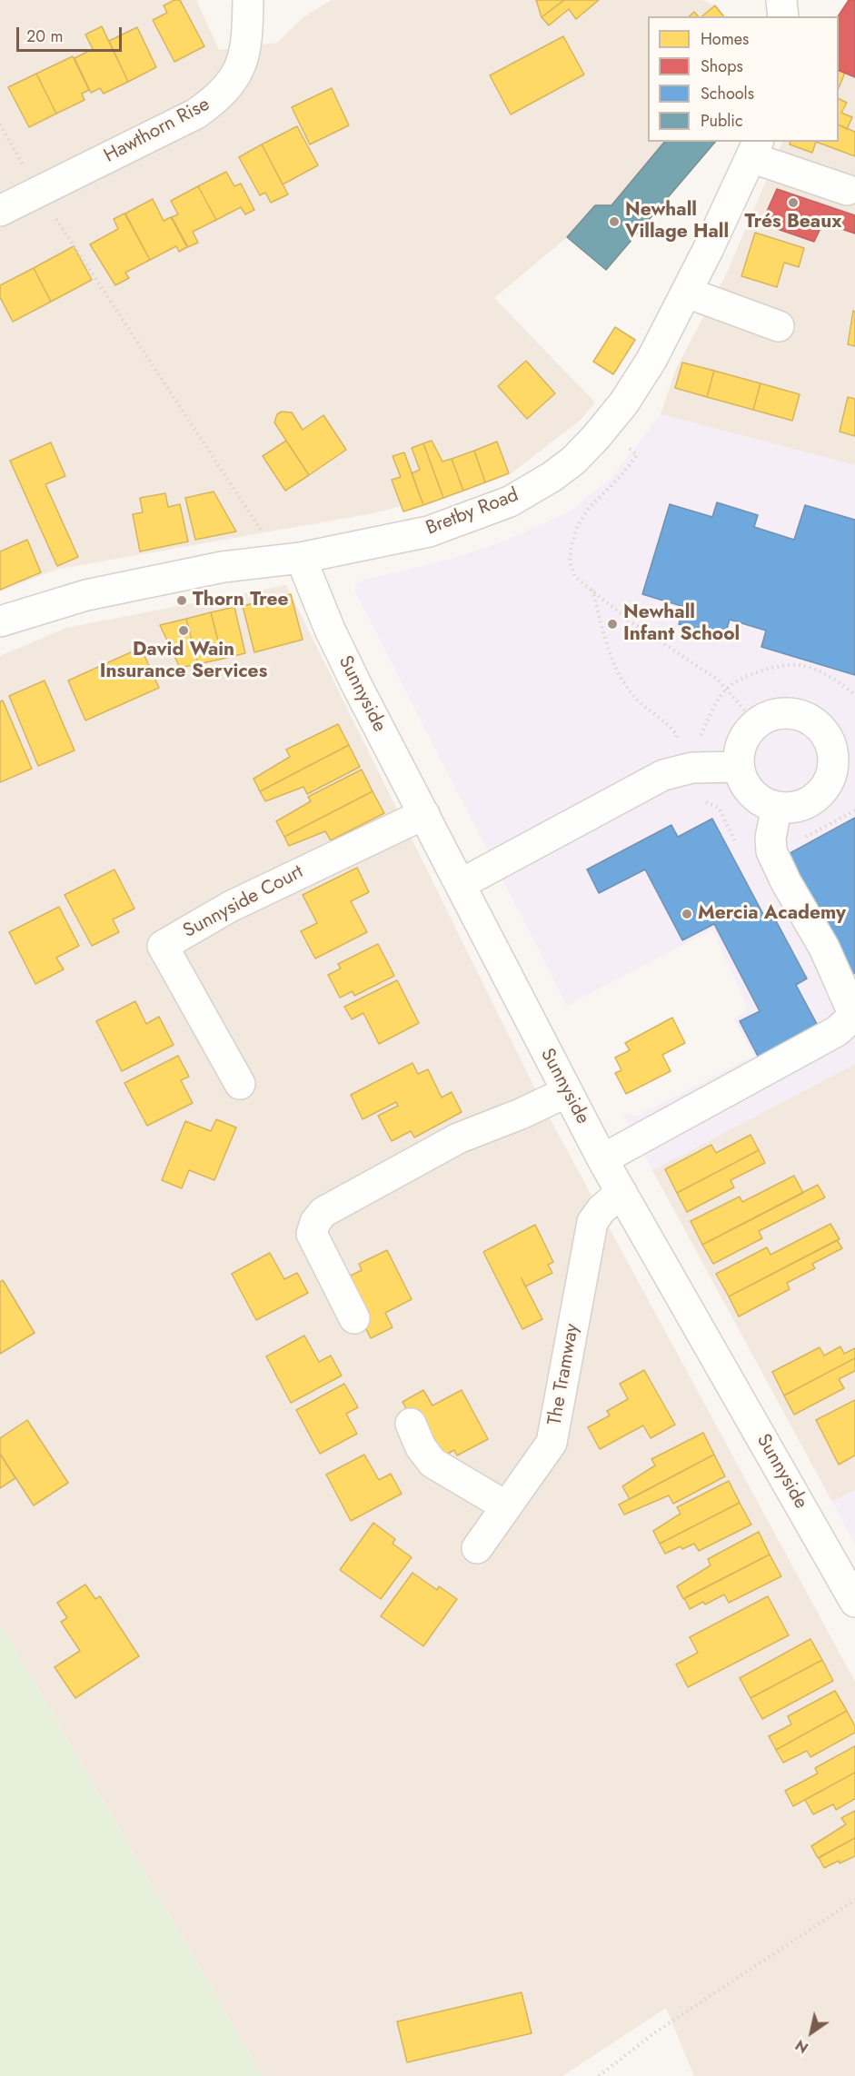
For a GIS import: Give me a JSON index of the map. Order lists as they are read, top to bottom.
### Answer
{
  "streets": {
    "street": [
      "Hawthorn Rise",
      "Bretby Road",
      "Sunnyside",
      "Sunnyside Court",
      "The Tramway"
    ]
  },
  "crossings": [
    ["Bretby Road", "Sunnyside"],
    ["Sunnyside", "Sunnyside Court"],
    ["Sunnyside", "The Tramway"]
  ],
  "places": [
    "Trés Beaux",
    "Newhall Village Hall",
    "Thorn Tree",
    "Newhall Infant School",
    "David Wain Insurance Services",
    "Mercia Academy"
  ],
  "legend": [
    "Homes",
    "Shops",
    "Schools",
    "Public"
  ],
  "scale_bar": "20 m",
  "north": "bottom left"
}
